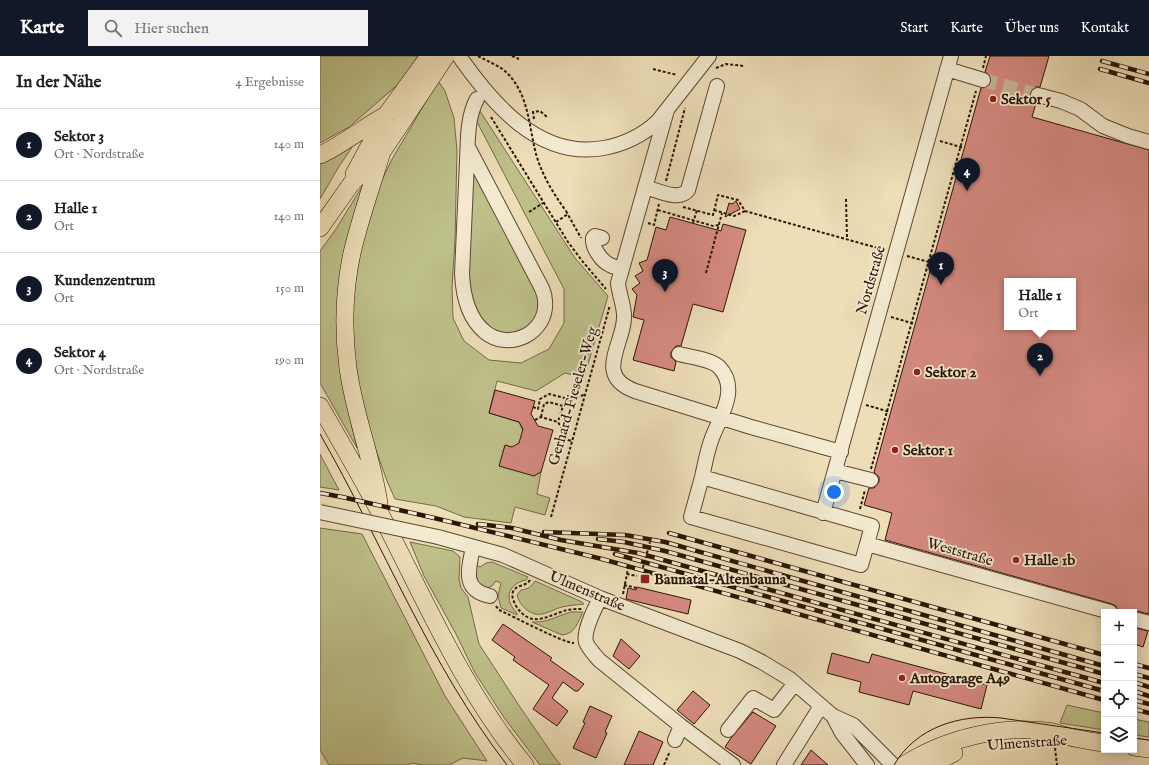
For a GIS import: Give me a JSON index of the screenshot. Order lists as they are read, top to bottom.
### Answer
{
  "streets": {
    "main road": ["Ulmenstraße"],
    "street": ["Nordstraße", "Weststraße"],
    "path": ["Gerhard-Fieseler-Weg"]
  },
  "places": {
    "other": [
      "Sektor 5",
      "Sektor 2",
      "Sektor 1",
      "Halle 1b",
      "Autogarage A49"
    ],
    "transit": ["Baunatal-Altenbauna"]
  },
  "page": {
    "header": "Karte",
    "search": "Hier suchen",
    "nav": [
      "Start",
      "Karte",
      "Über uns",
      "Kontakt"
    ],
    "heading": ["In der Nähe", "4 Ergebnisse"],
    "list": [
      {
        "mark": "1",
        "name": "Sektor 3",
        "note": "Ort · Nordstraße",
        "value": "140 m"
      },
      {
        "mark": "2",
        "name": "Halle 1",
        "note": "Ort",
        "value": "140 m"
      },
      {
        "mark": "3",
        "name": "Kundenzentrum",
        "note": "Ort",
        "value": "150 m"
      },
      {
        "mark": "4",
        "name": "Sektor 4",
        "note": "Ort · Nordstraße",
        "value": "190 m"
      }
    ],
    "pins": [
      "4",
      "1",
      "3",
      "2"
    ],
    "popup": ["Halle 1", "Ort"],
    "map_buttons": ["+", "−"]
  }
}
